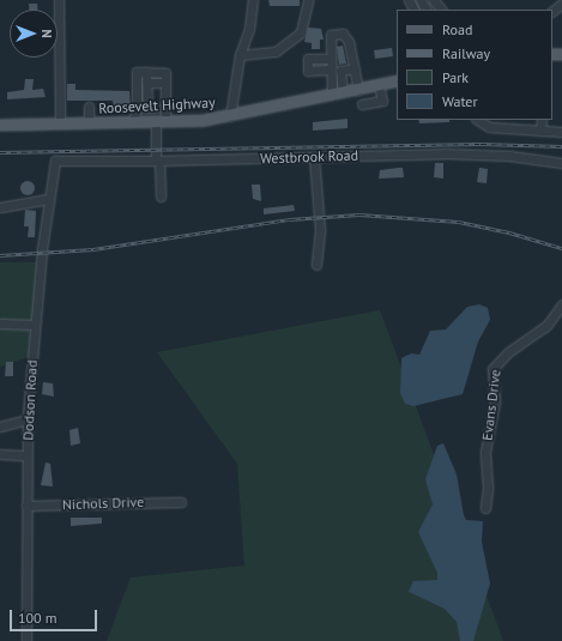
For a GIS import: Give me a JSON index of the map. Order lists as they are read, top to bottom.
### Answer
{
  "streets": {
    "main road": ["Roosevelt Highway"],
    "street": [
      "Westbrook Road",
      "Dodson Road",
      "Evans Drive",
      "Nichols Drive"
    ]
  },
  "crossings": [
    ["Westbrook Road", "Dodson Road"],
    ["Dodson Road", "Nichols Drive"]
  ],
  "legend": [
    "Road",
    "Railway",
    "Park",
    "Water"
  ],
  "scale_bar": "100 m",
  "north": "right"
}
